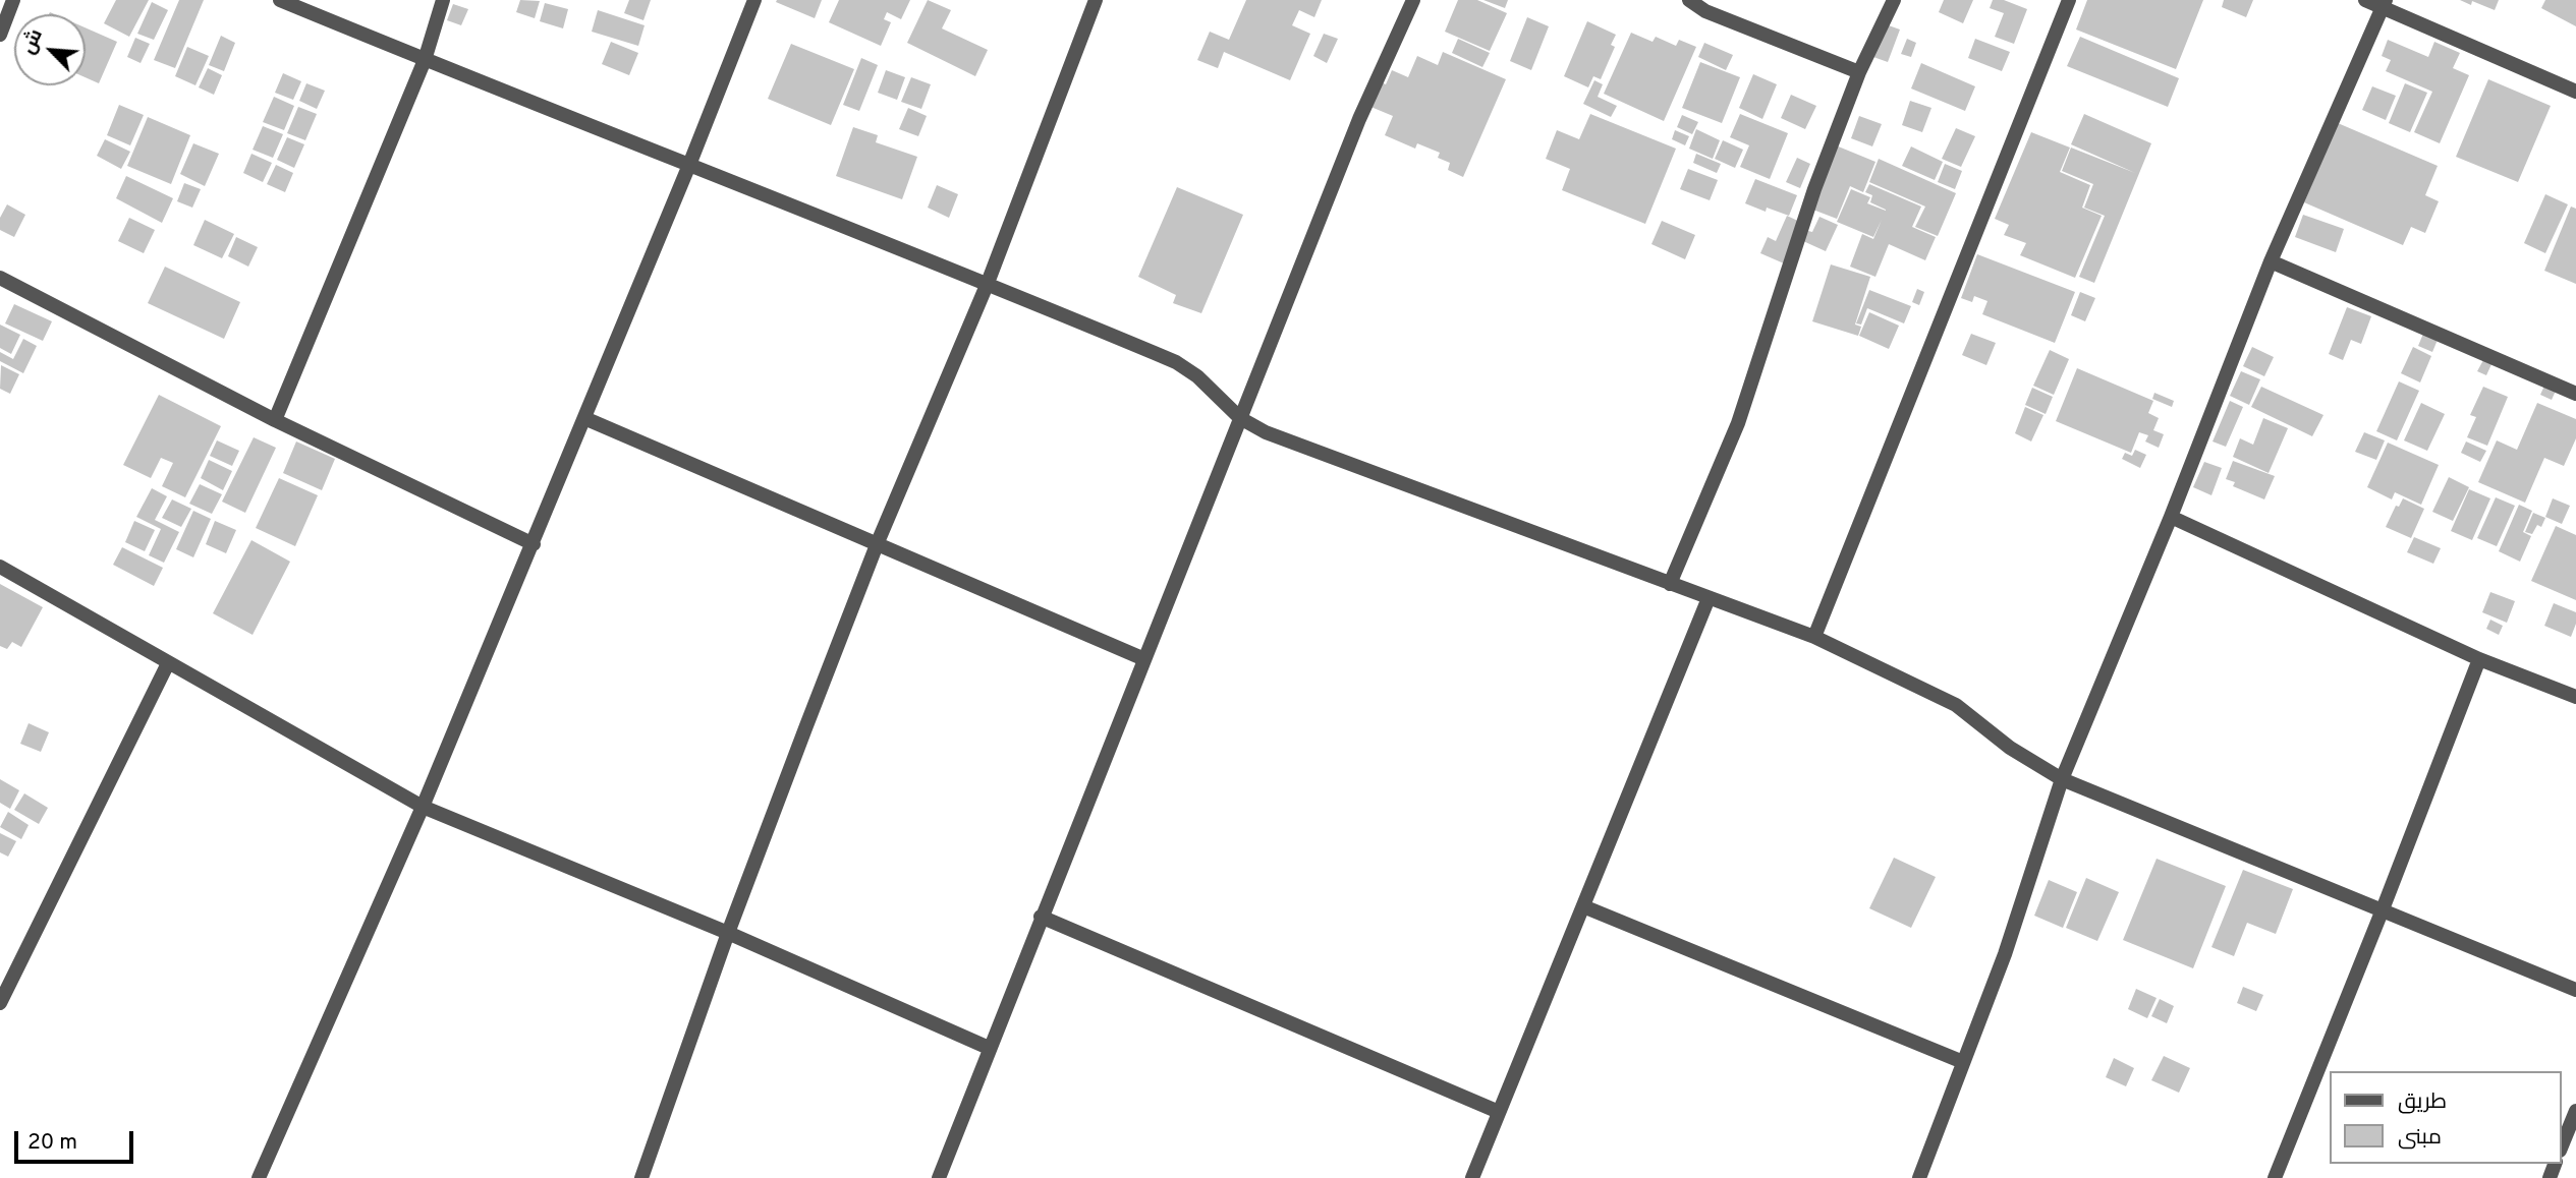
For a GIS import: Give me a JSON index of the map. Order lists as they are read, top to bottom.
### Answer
{
  "legend": ["طريق", "مبنى"],
  "scale_bar": "20 m",
  "north": "top left"
}
